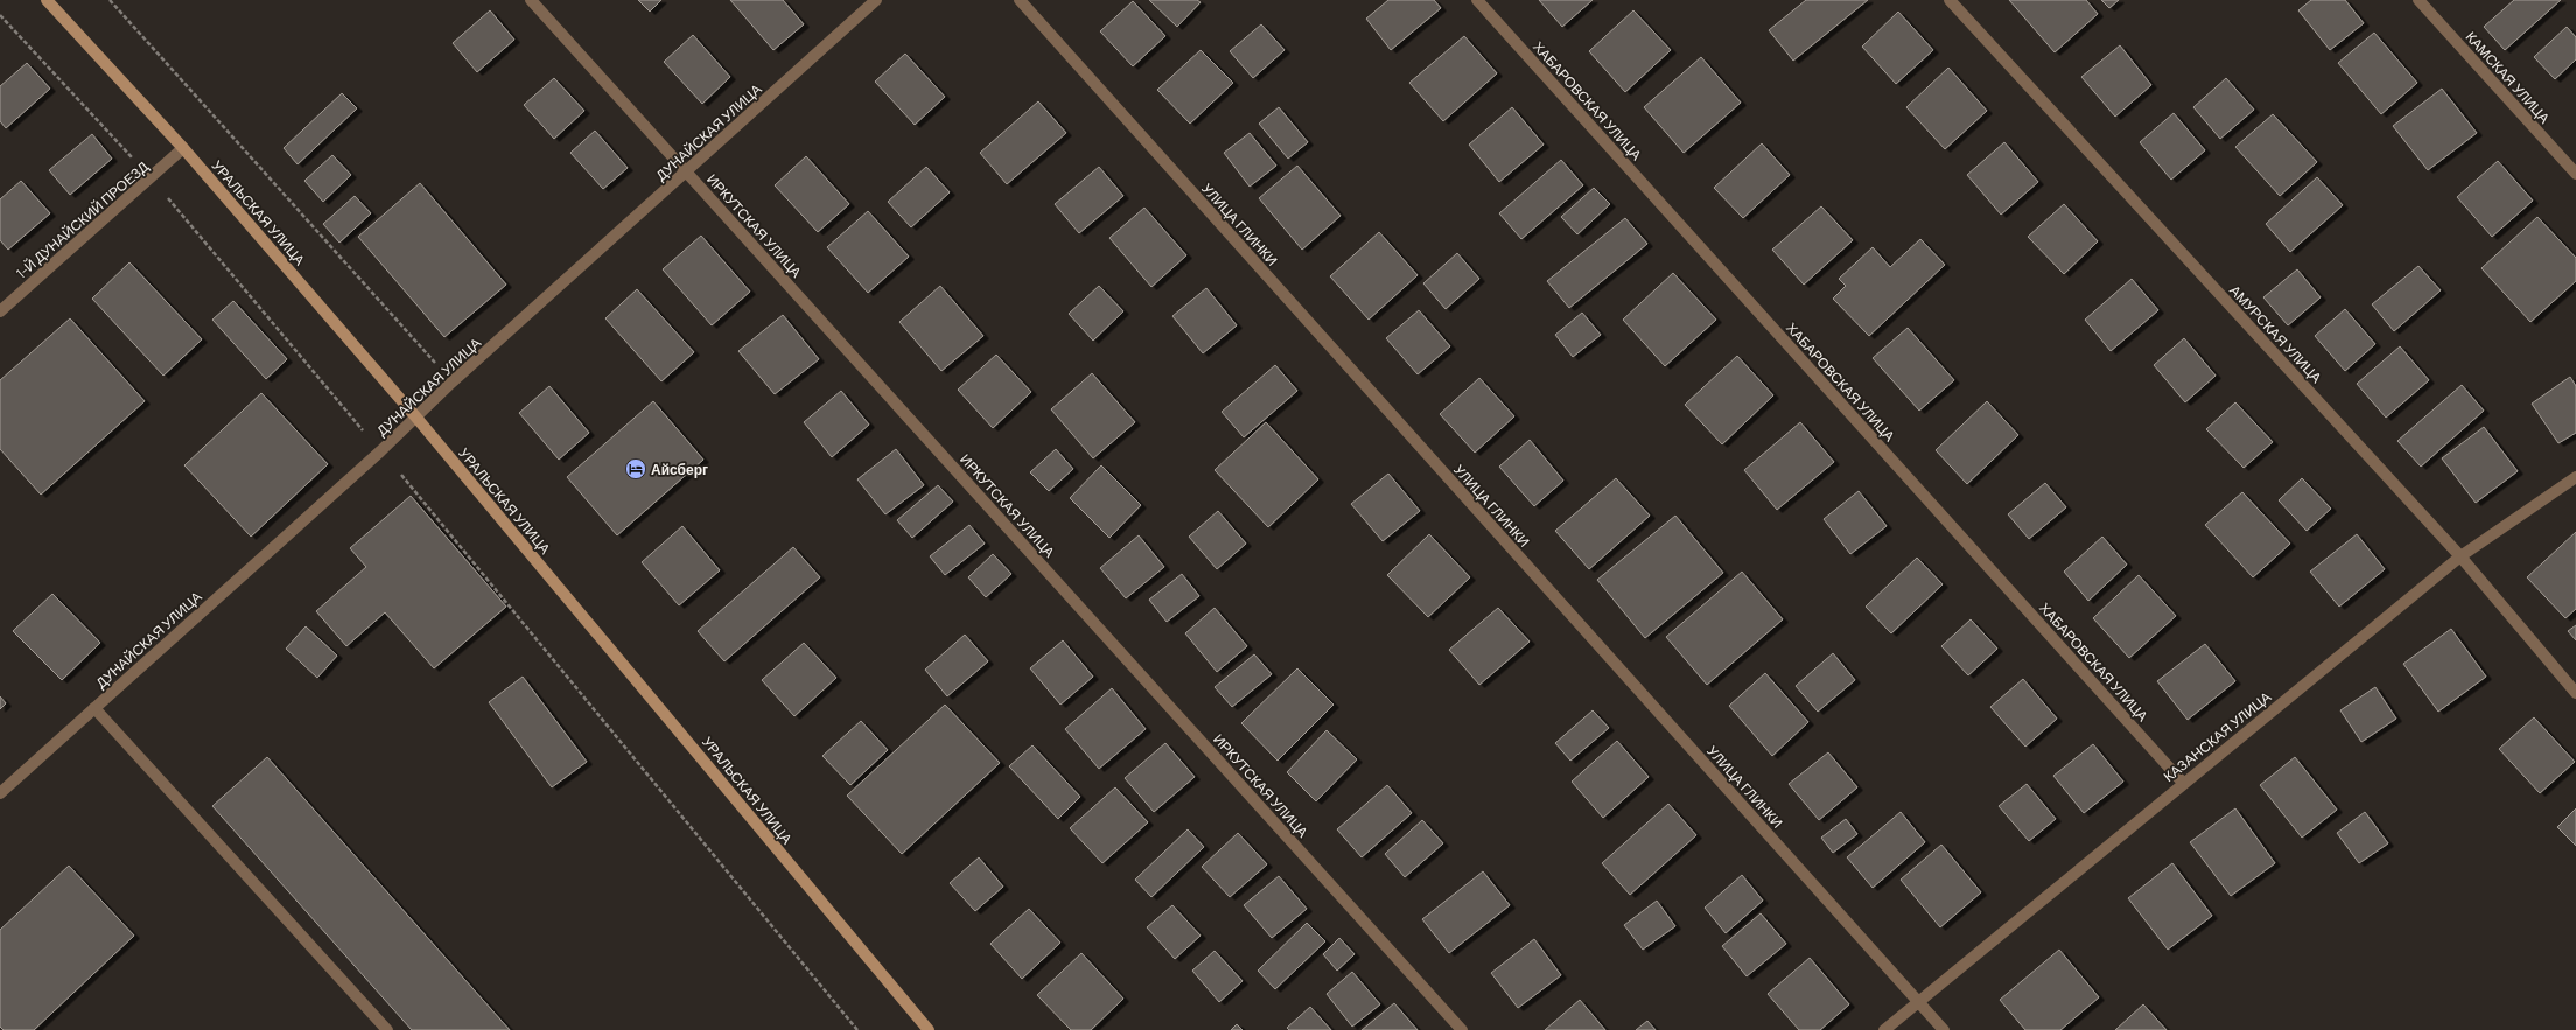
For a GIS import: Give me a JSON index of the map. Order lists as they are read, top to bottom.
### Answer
{
  "streets": {
    "main road": ["УРАЛЬСКАЯ УЛИЦА"],
    "street": [
      "КАМСКАЯ УЛИЦА",
      "ХАБАРОВСКАЯ УЛИЦА",
      "ДУНАЙСКАЯ УЛИЦА",
      "1-Й ДУНАЙСКИЙ ПРОЕЗД",
      "УЛИЦА ГЛИНКИ",
      "ИРКУТСКАЯ УЛИЦА",
      "АМУРСКАЯ УЛИЦА",
      "КАЗАНСКАЯ УЛИЦА"
    ]
  },
  "crossings": [
    ["ХАБАРОВСКАЯ УЛИЦА", "КАЗАНСКАЯ УЛИЦА"],
    ["ДУНАЙСКАЯ УЛИЦА", "УРАЛЬСКАЯ УЛИЦА"],
    ["ДУНАЙСКАЯ УЛИЦА", "ИРКУТСКАЯ УЛИЦА"],
    ["УРАЛЬСКАЯ УЛИЦА", "1-Й ДУНАЙСКИЙ ПРОЕЗД"],
    ["УЛИЦА ГЛИНКИ", "КАЗАНСКАЯ УЛИЦА"],
    ["АМУРСКАЯ УЛИЦА", "КАЗАНСКАЯ УЛИЦА"]
  ],
  "places": {
    "hotel": ["Айсберг"]
  }
}
